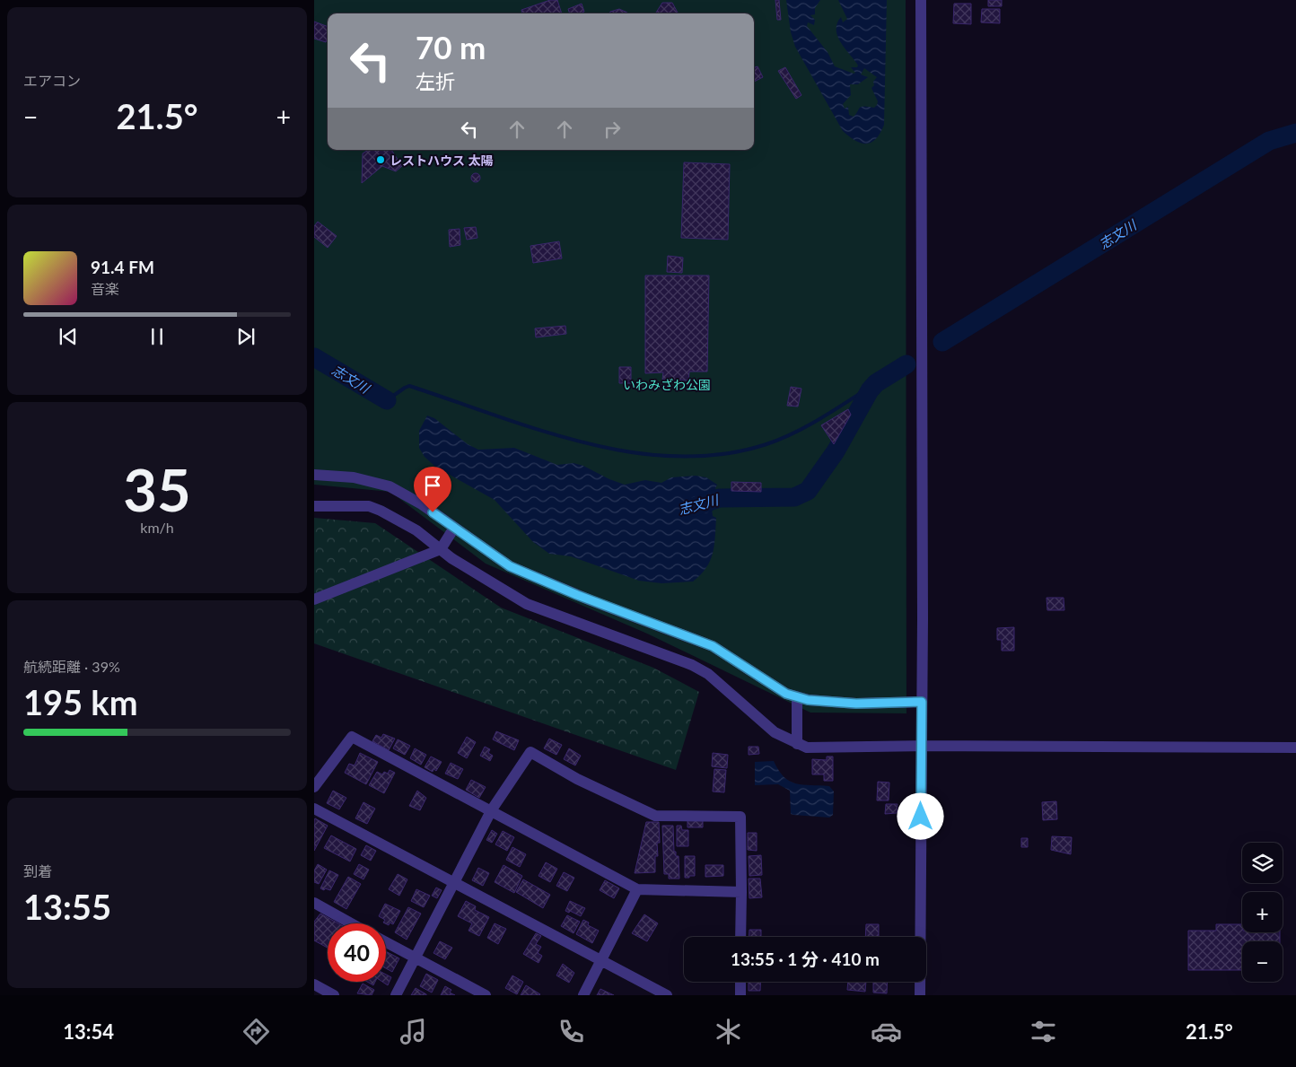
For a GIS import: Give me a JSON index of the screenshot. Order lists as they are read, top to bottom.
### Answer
{
  "water": ["志文川"],
  "parks": ["いわみざわ公園"],
  "places": ["レストハウス 太陽"],
  "page": {
    "tile": [
      "エアコン",
      ["35", "km/h"],
      ["航続距離 · 39%", "195 km"],
      ["到着", "13:55"]
    ],
    "turn": ["70 m", "左折"],
    "heat": ["−", "21.5°", "+"],
    "song": ["91.4 FM", "音楽"],
    "map_buttons": ["+", "−"],
    "limit": "40",
    "trip": "13:55 · 1 分 · 410 m",
    "tabs": ["13:54", "21.5°"]
  }
}
